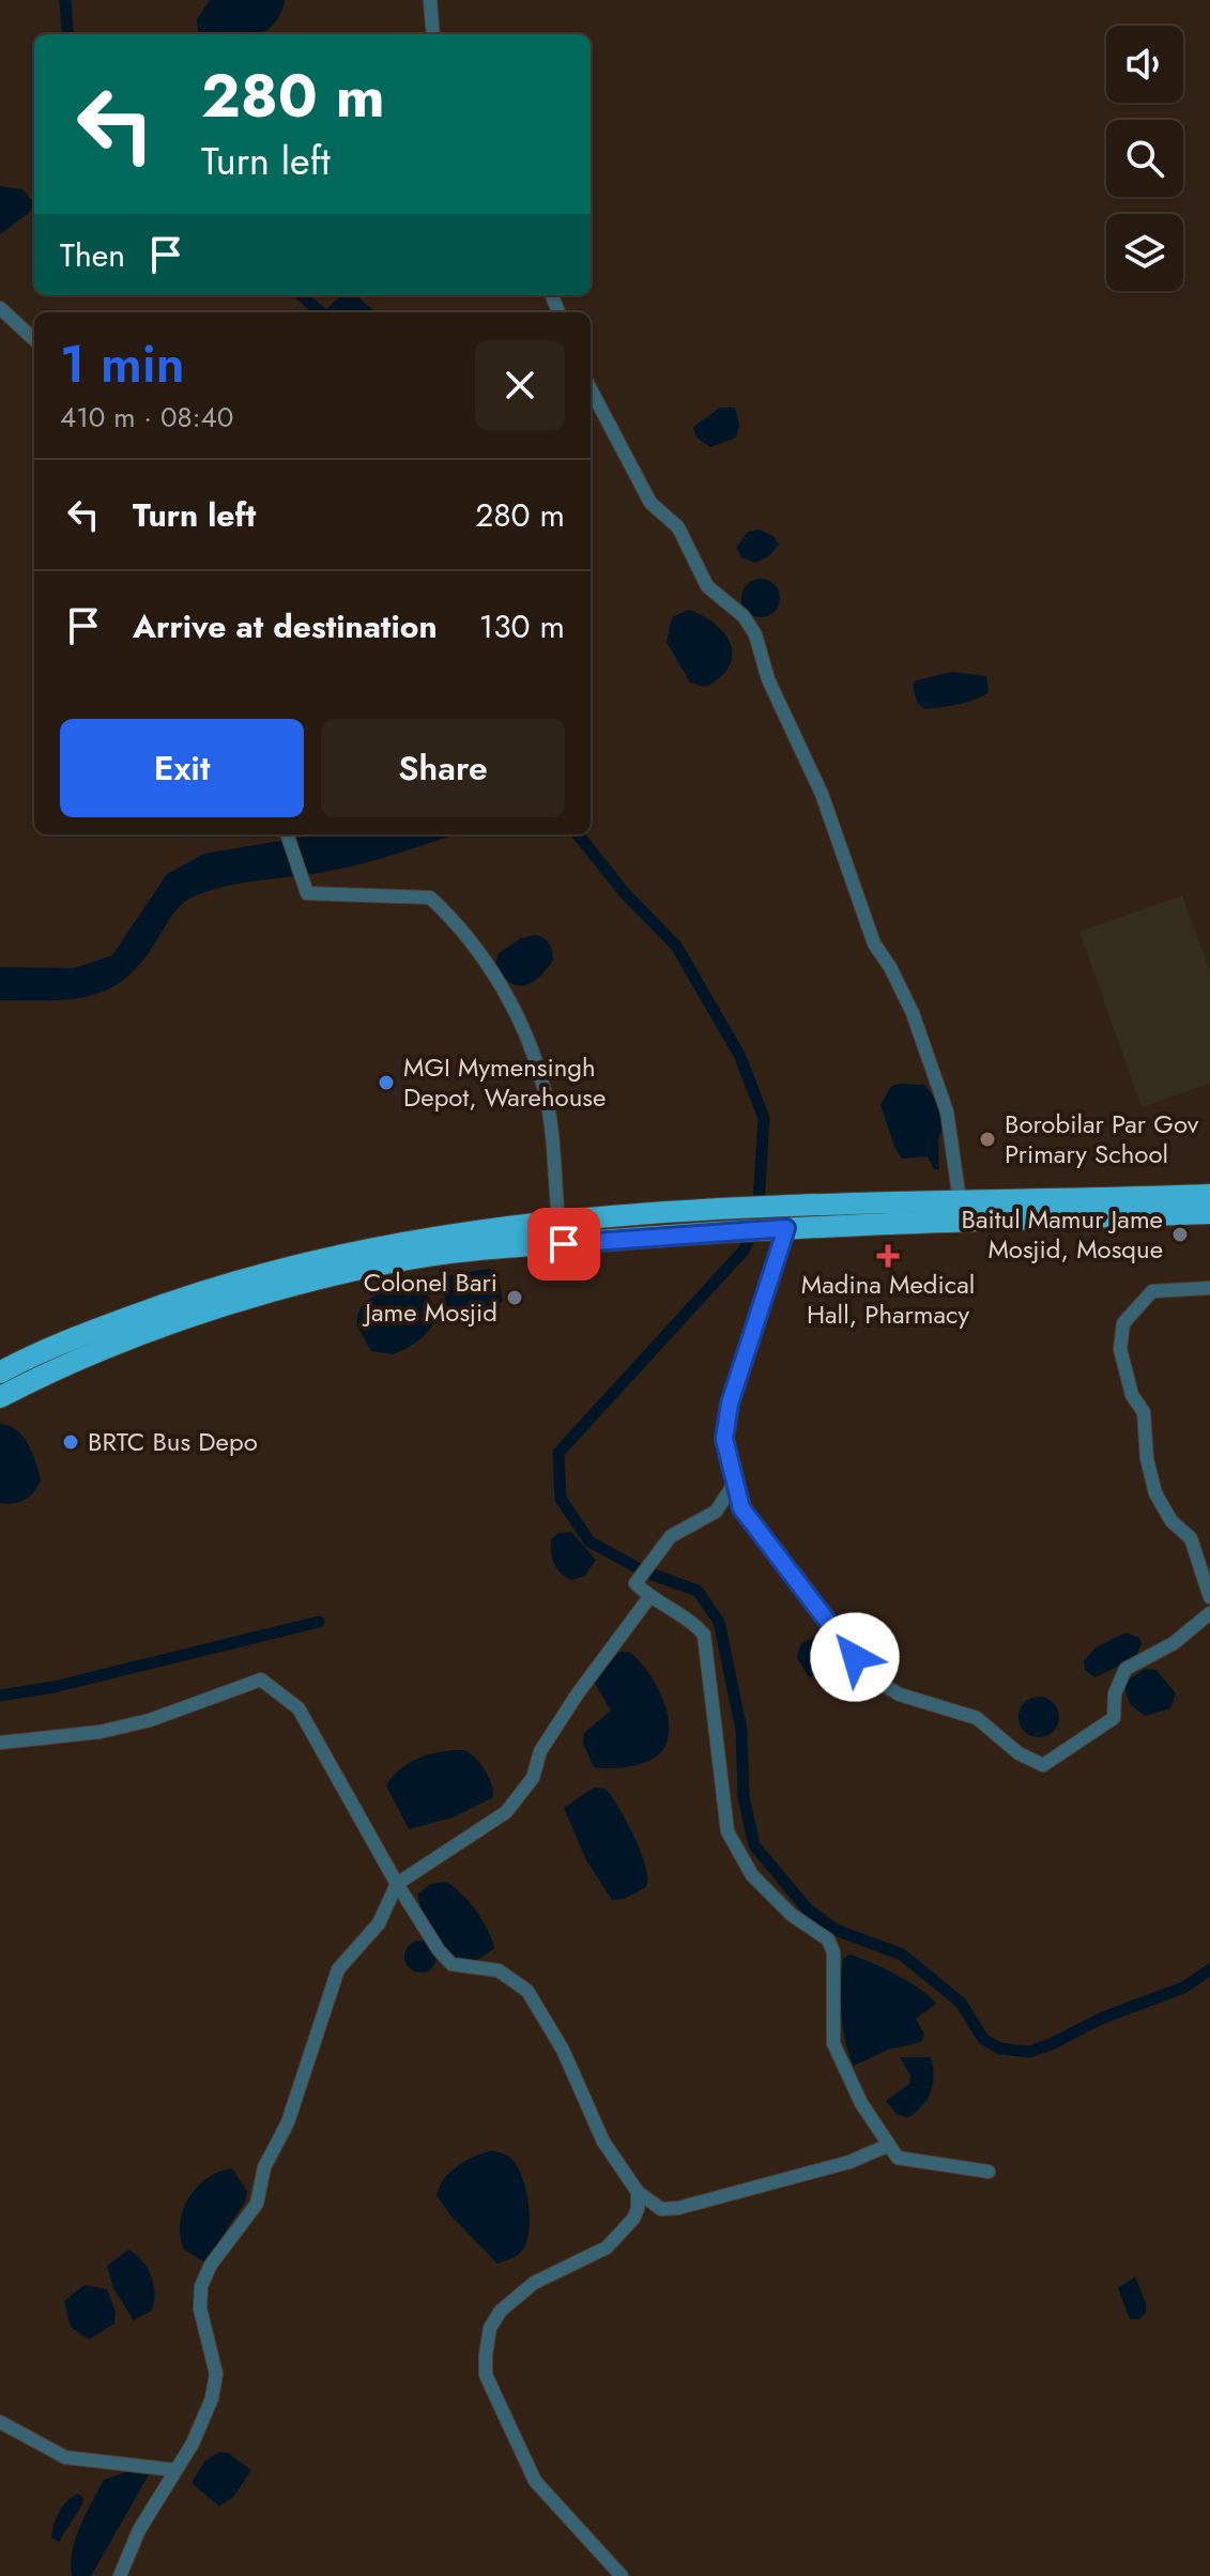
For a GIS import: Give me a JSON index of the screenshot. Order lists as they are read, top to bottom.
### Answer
{
  "places": {
    "other": [
      "MGI Mymensingh Depot, Warehouse",
      "Borobilar Par Gov Primary School",
      "Baitul Mamur Jame Mosjid, Mosque",
      "Colonel Bari Jame Mosjid",
      "BRTC Bus Depo"
    ],
    "health": ["Madina Medical Hall, Pharmacy"]
  },
  "page": {
    "turn": ["280 m", "Turn left"],
    "then": "Then",
    "heading": ["1 min", "410 m · 08:40"],
    "list": [
      {
        "name": "Turn left",
        "value": "280 m"
      },
      {
        "name": "Arrive at destination",
        "value": "130 m"
      }
    ],
    "buttons": ["Exit", "Share"]
  }
}
